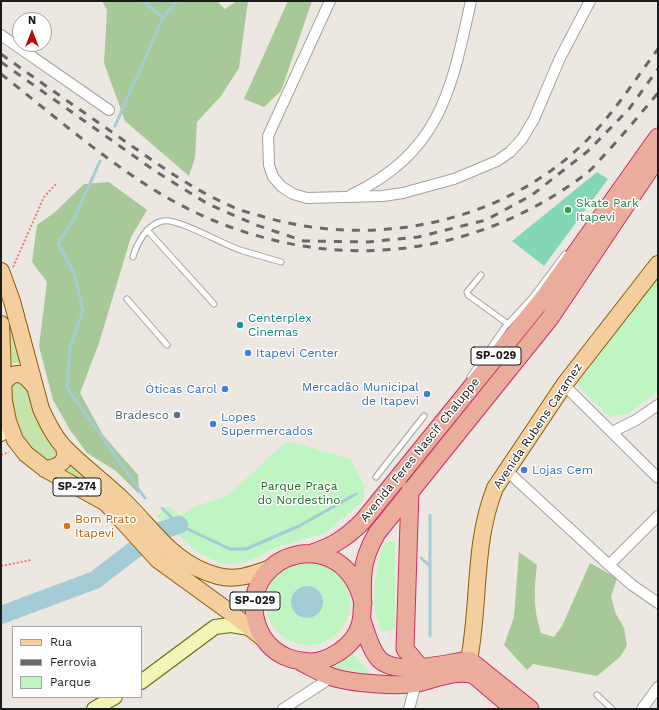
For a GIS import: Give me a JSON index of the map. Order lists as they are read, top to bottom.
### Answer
{
  "streets": {
    "highway": ["SP-029", "Avenida Feres Nascif Chaluppe"],
    "main road": ["Avenida Rubens Caramez", "SP-274"]
  },
  "crossings": [
    ["SP-029", "Avenida Rubens Caramez"],
    ["SP-029", "Avenida Feres Nascif Chaluppe"],
    ["SP-029", "SP-274"],
    ["Avenida Feres Nascif Chaluppe", "SP-274"]
  ],
  "parks": ["Parque Praça do Nordestino"],
  "places": [
    "Skate Park Itapevi",
    "Centerplex Cinemas",
    "Itapevi Center",
    "Óticas Carol",
    "Mercadão Municipal de Itapevi",
    "Bradesco",
    "Lopes Supermercados",
    "Lojas Cem",
    "Bom Prato Itapevi"
  ],
  "legend": ["Rua", "Ferrovia", "Parque"],
  "north": "top"
}
